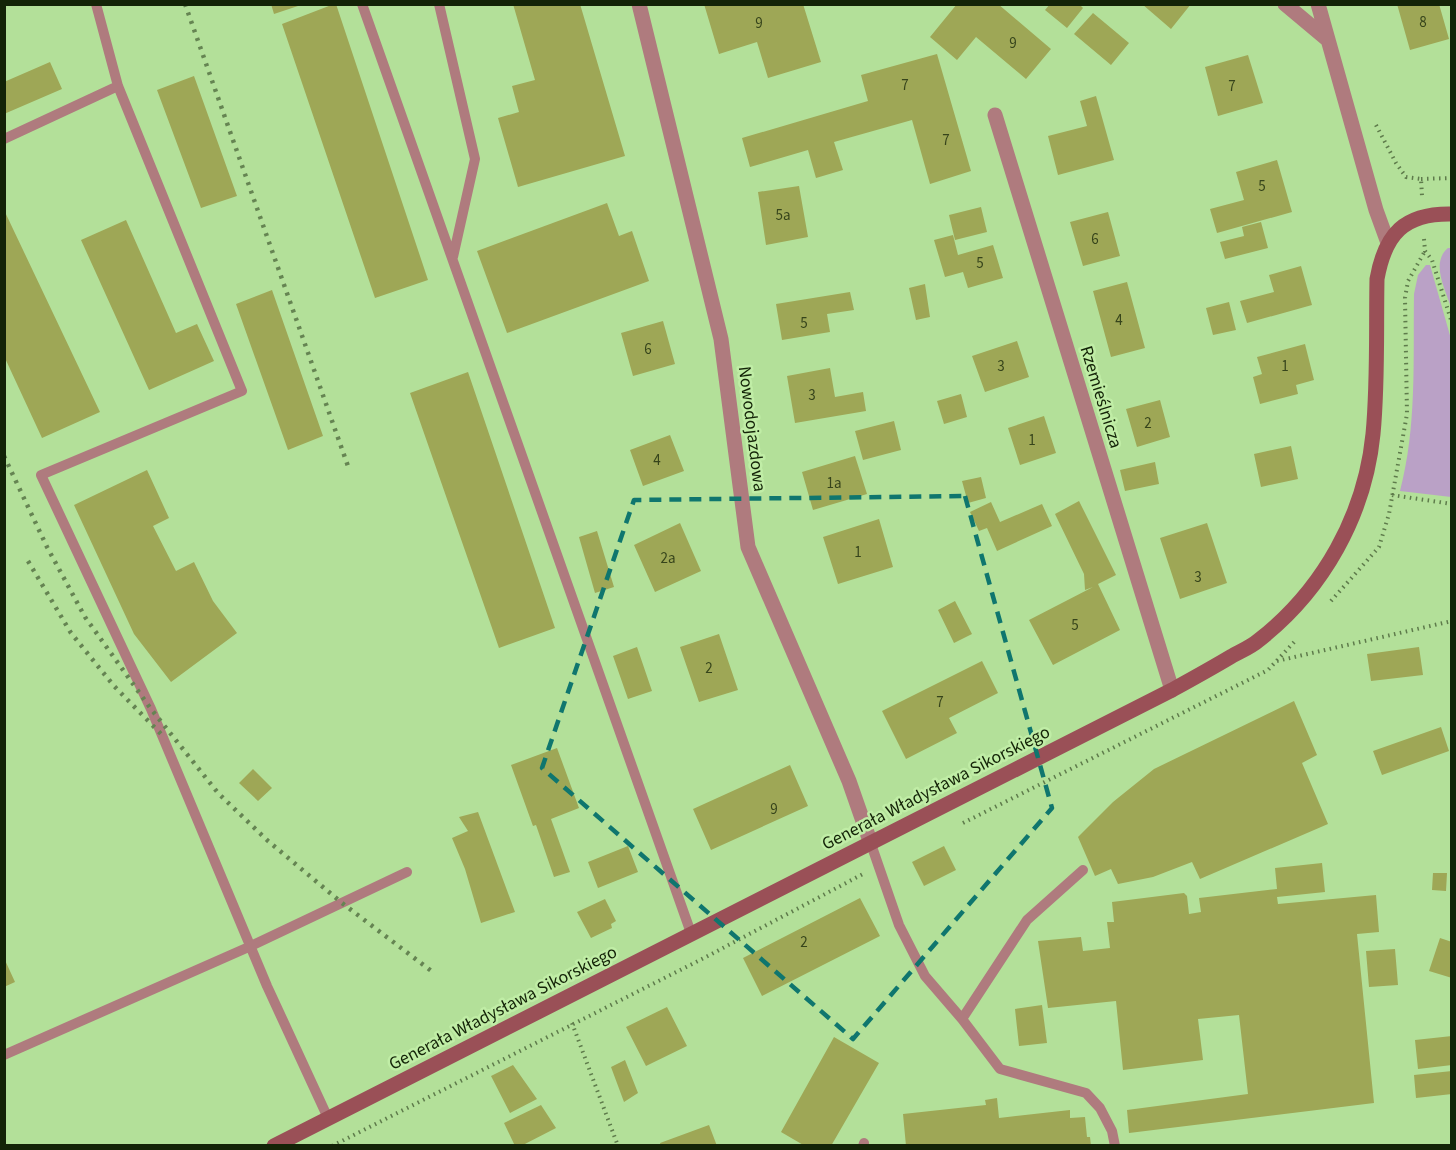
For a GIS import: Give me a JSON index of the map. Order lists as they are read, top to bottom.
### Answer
{
  "streets": {
    "street": ["Rzemieślnicza", "Nowodojazdowa", "Generała Władysława Sikorskiego"]
  },
  "crossings": [
    ["Rzemieślnicza", "Generała Władysława Sikorskiego"],
    ["Nowodojazdowa", "Generała Władysława Sikorskiego"]
  ],
  "house_numbers": [
    "8",
    "9",
    "9",
    "7",
    "7",
    "7",
    "5",
    "5a",
    "6",
    "5",
    "4",
    "5",
    "6",
    "3",
    "1",
    "3",
    "2",
    "1",
    "4",
    "1a",
    "1",
    "2a",
    "3",
    "5",
    "2",
    "7",
    "9",
    "2"
  ]
}
